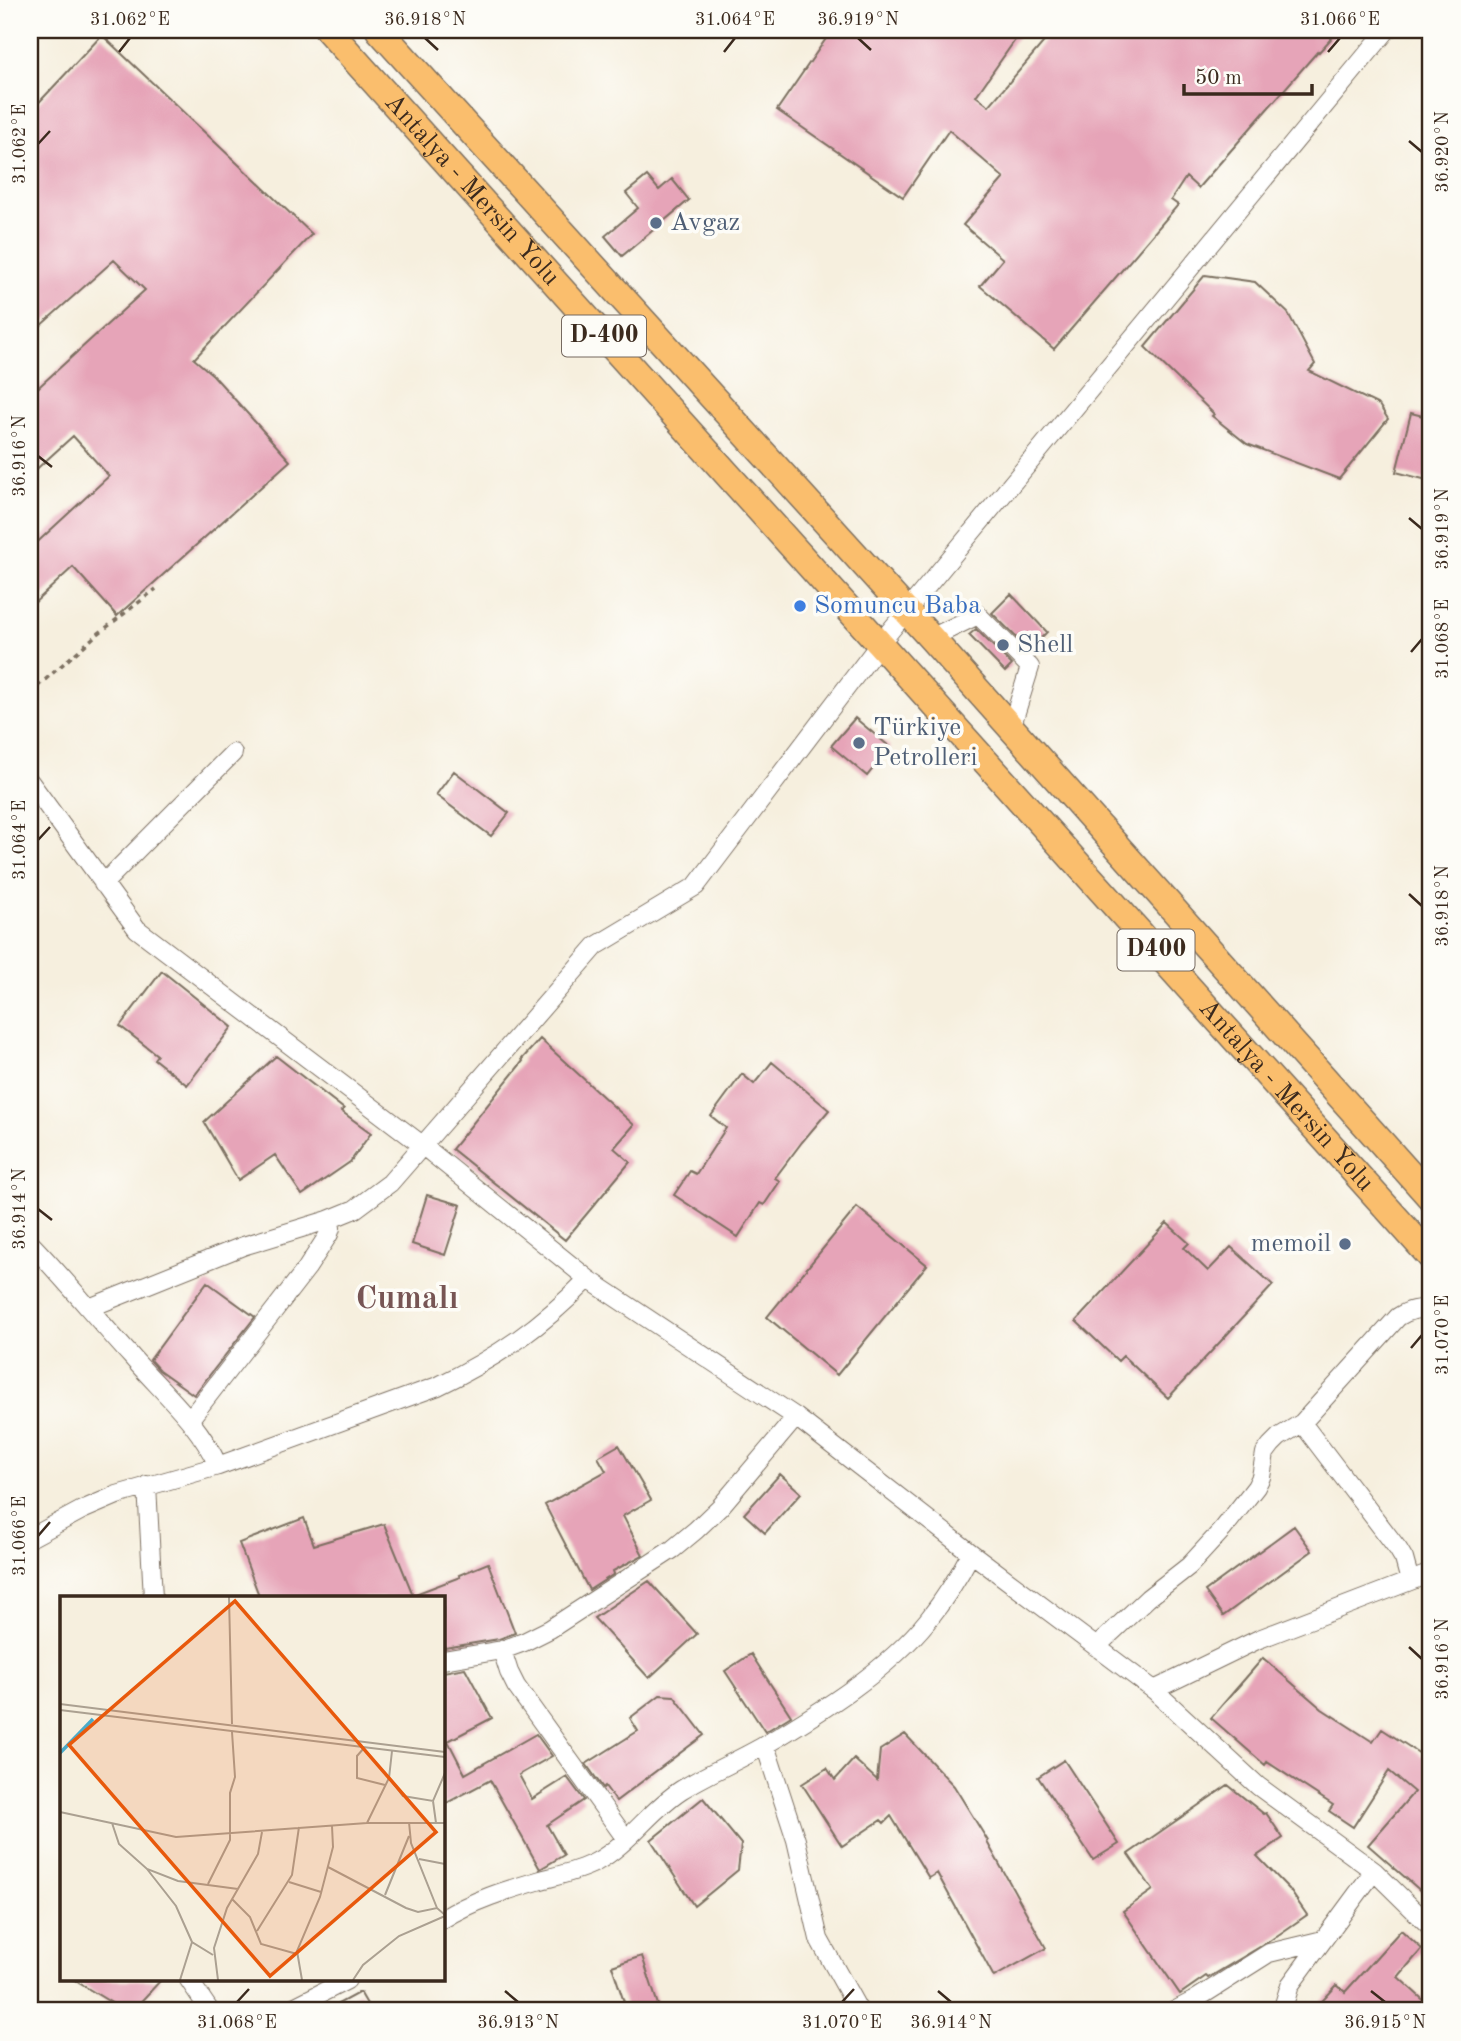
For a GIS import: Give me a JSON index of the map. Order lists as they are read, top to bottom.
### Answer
{
  "streets": {
    "highway": ["Antalya - Mersin Yolu", "D-400", "D400"]
  },
  "districts": ["Cumalı"],
  "places": [
    "Avgaz",
    "Somuncu Baba",
    "Shell",
    "Türkiye Petrolleri",
    "memoil"
  ],
  "scale_bar": "50 m",
  "coordinates": [
    "31.062°E",
    "36.918°N",
    "31.064°E",
    "36.919°N",
    "31.066°E",
    "36.920°N",
    "36.916°N",
    "31.068°E",
    "36.914°N",
    "31.070°E",
    "36.913°N",
    "36.915°N"
  ]
}
